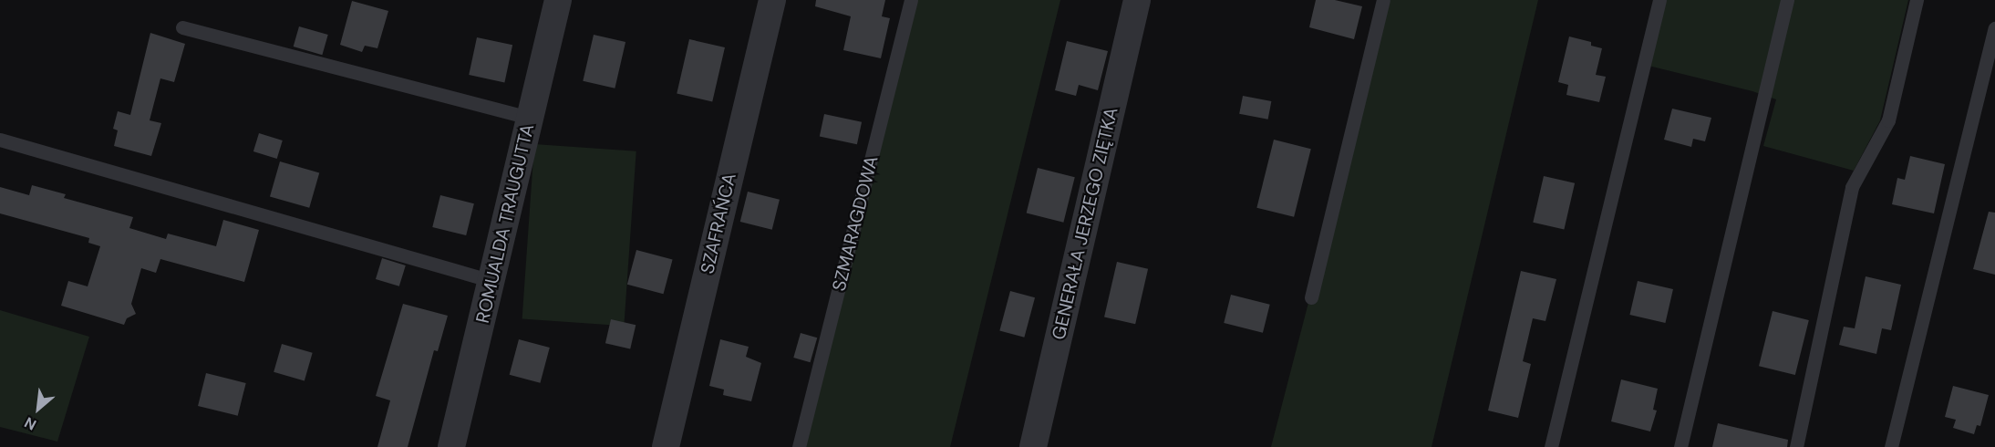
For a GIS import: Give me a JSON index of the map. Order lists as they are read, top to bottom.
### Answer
{
  "streets": {
    "street": ["ROMUALDA TRAUGUTTA", "SZAFRAŃCA", "GENERAŁA JERZEGO ZIĘTKA"],
    "lane": ["SZMARAGDOWA"]
  },
  "north": "bottom left"
}
